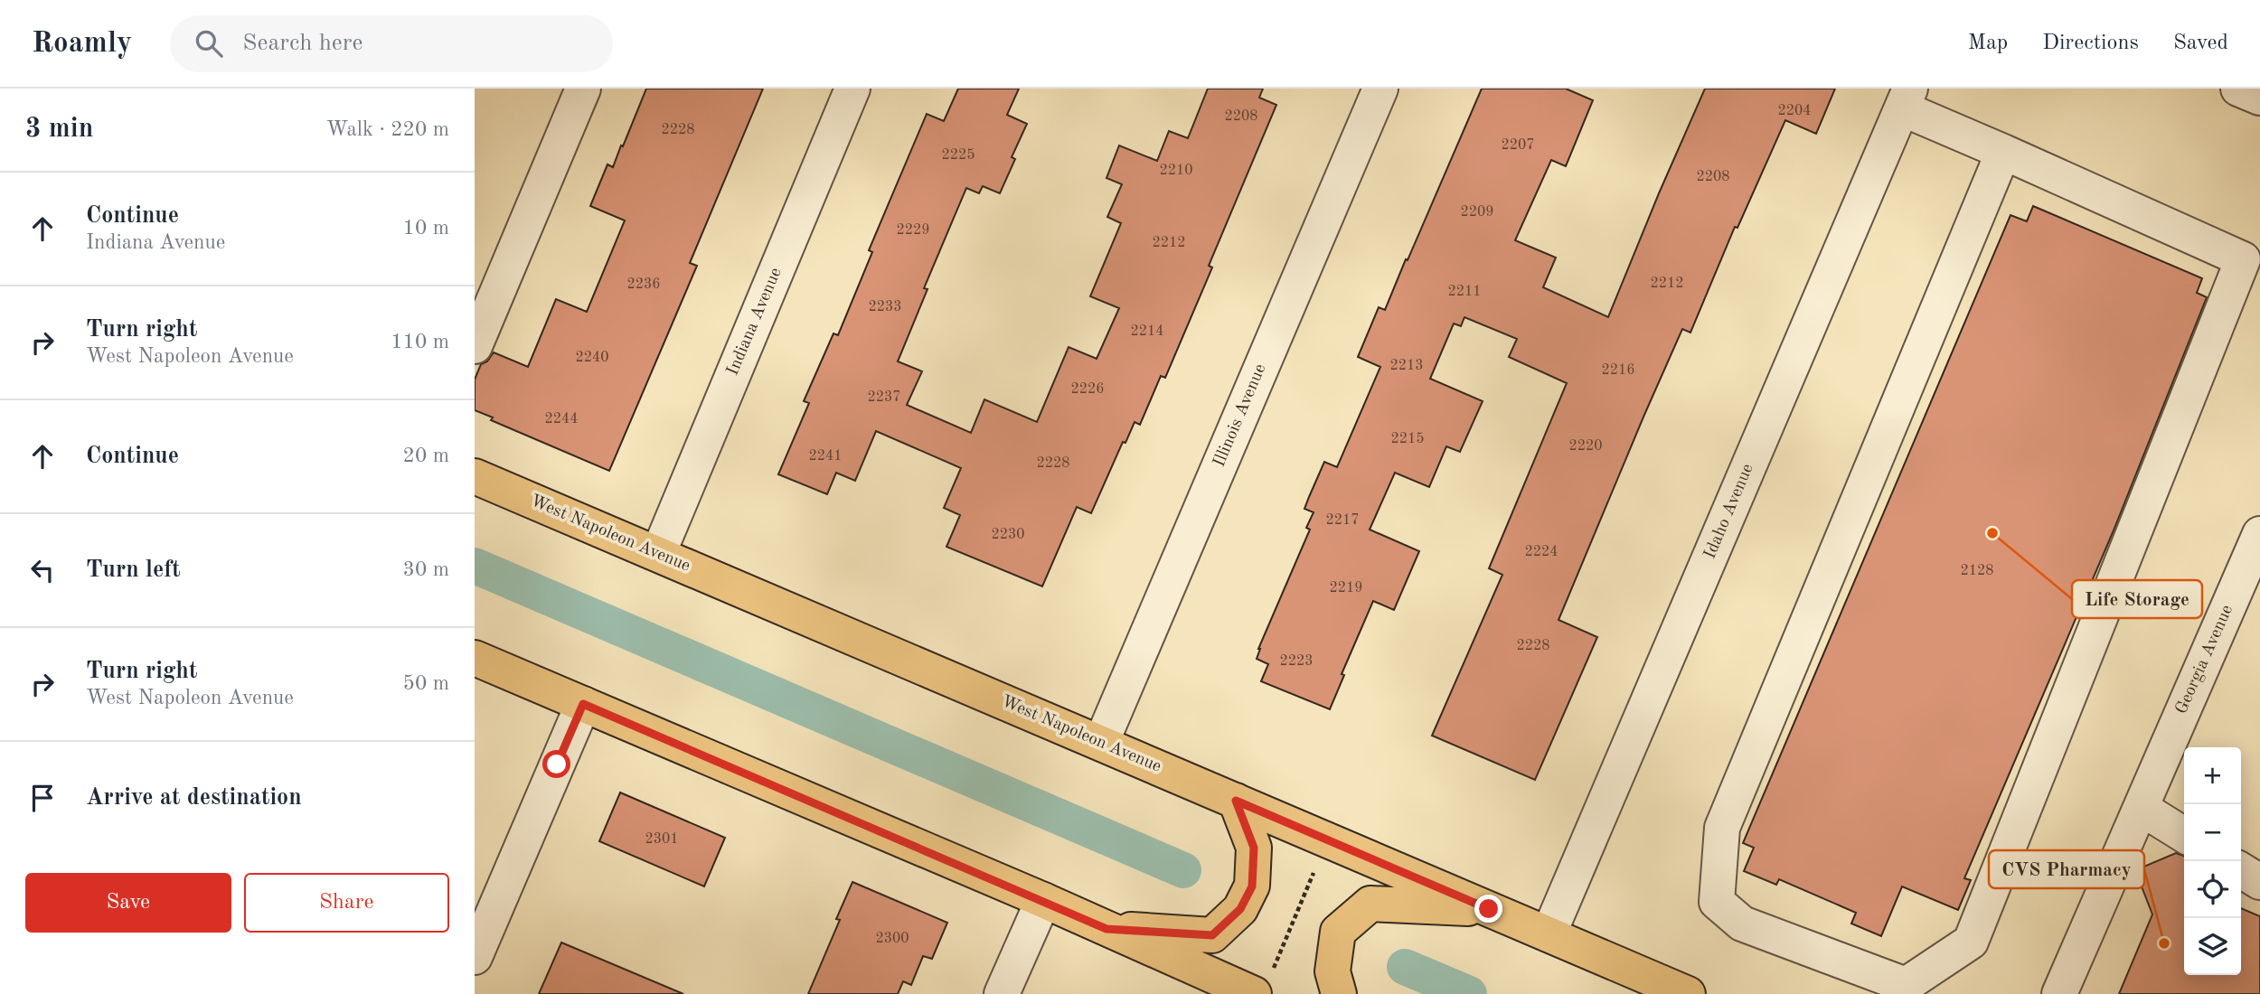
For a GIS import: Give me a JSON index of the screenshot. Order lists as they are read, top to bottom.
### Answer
{
  "streets": {
    "main road": ["West Napoleon Avenue"],
    "street": [
      "Indiana Avenue",
      "Illinois Avenue",
      "Idaho Avenue",
      "Georgia Avenue"
    ]
  },
  "crossings": [
    ["Indiana Avenue", "West Napoleon Avenue"],
    ["Illinois Avenue", "West Napoleon Avenue"],
    ["Idaho Avenue", "West Napoleon Avenue"]
  ],
  "places": ["Life Storage", "CVS Pharmacy"],
  "house_numbers": [
    "2204",
    "2208",
    "2228",
    "2207",
    "2225",
    "2210",
    "2208",
    "2209",
    "2229",
    "2212",
    "2212",
    "2236",
    "2211",
    "2233",
    "2214",
    "2240",
    "2213",
    "2216",
    "2226",
    "2237",
    "2244",
    "2215",
    "2220",
    "2241",
    "2228",
    "2217",
    "2230",
    "2224",
    "2128",
    "2219",
    "2228",
    "2223",
    "2301",
    "2300"
  ],
  "page": {
    "header": "Roamly",
    "search": "Search here",
    "nav": ["Map", "Directions", "Saved"],
    "heading": ["3 min", "Walk · 220 m"],
    "list": [
      ["Continue", "Indiana Avenue", "10 m"],
      ["Turn right", "West Napoleon Avenue", "110 m"],
      ["Continue", "20 m"],
      ["Turn left", "30 m"],
      ["Turn right", "West Napoleon Avenue", "50 m"],
      "Arrive at destination"
    ],
    "map_buttons": ["+", "−"],
    "buttons": ["Save", "Share"]
  }
}
